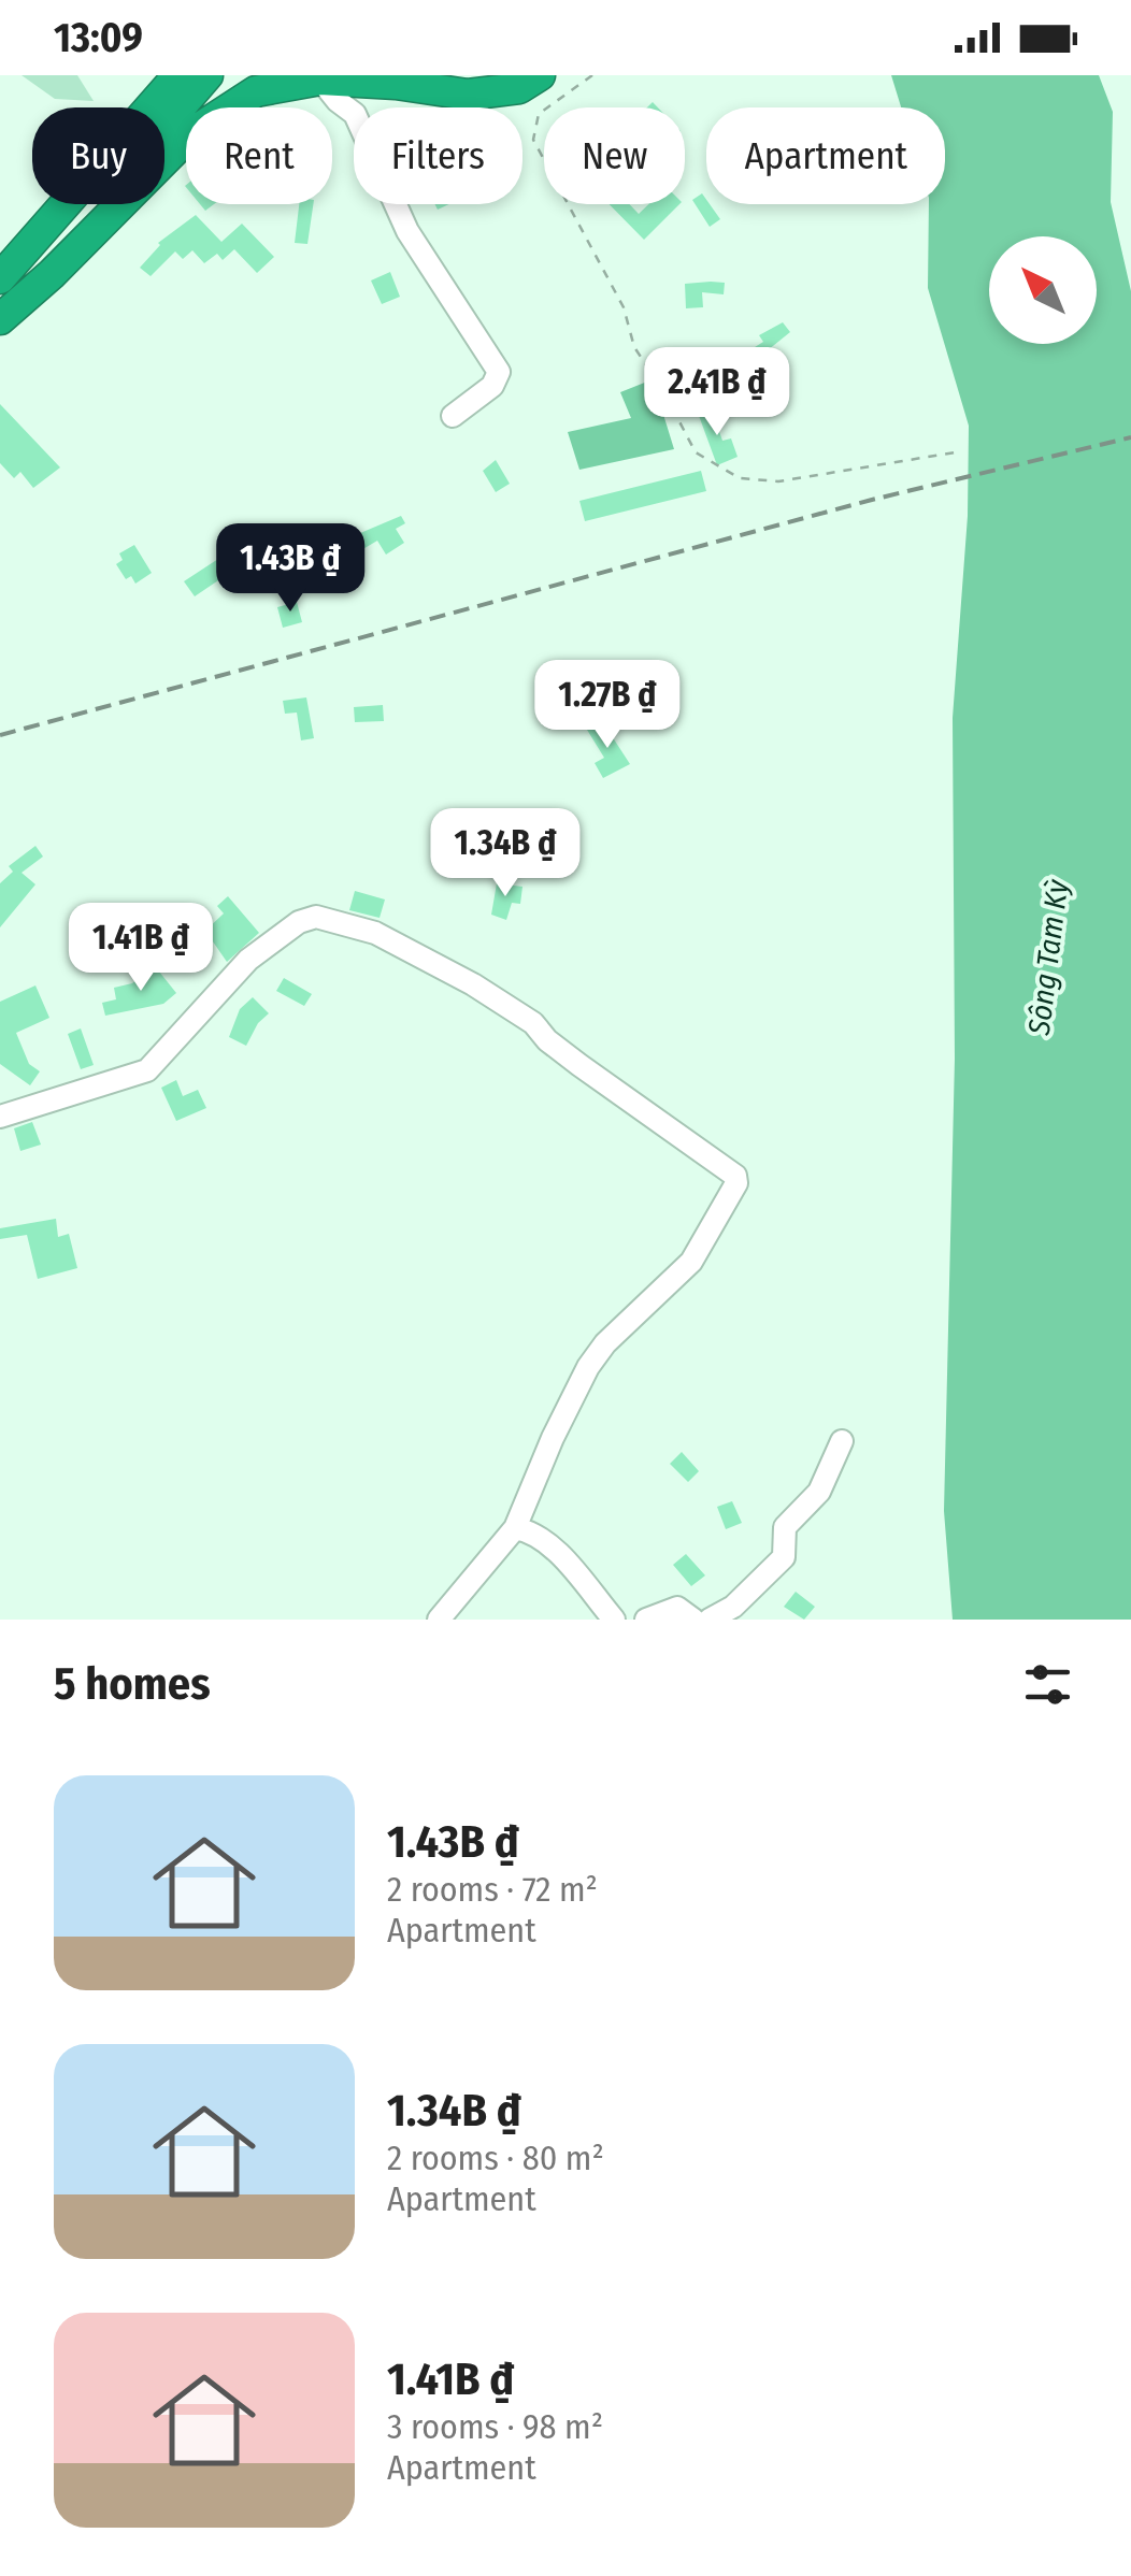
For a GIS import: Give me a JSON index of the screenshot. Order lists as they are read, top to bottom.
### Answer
{
  "water": ["Sông Tam Kỳ"],
  "north": "top left",
  "page": {
    "status": "13:09",
    "chip": [
      "Buy",
      "Rent",
      "Filters",
      "New",
      "Apartment"
    ],
    "price": [
      "2.41B ₫",
      "1.43B ₫",
      "1.27B ₫",
      "1.34B ₫",
      "1.41B ₫"
    ],
    "heading": "5 homes",
    "list": [
      {
        "name": "1.43B ₫",
        "note": "2 rooms · 72 m² · Apartment"
      },
      {
        "name": "1.34B ₫",
        "note": "2 rooms · 80 m² · Apartment"
      },
      {
        "name": "1.41B ₫",
        "note": "3 rooms · 98 m² · Apartment"
      }
    ]
  }
}
